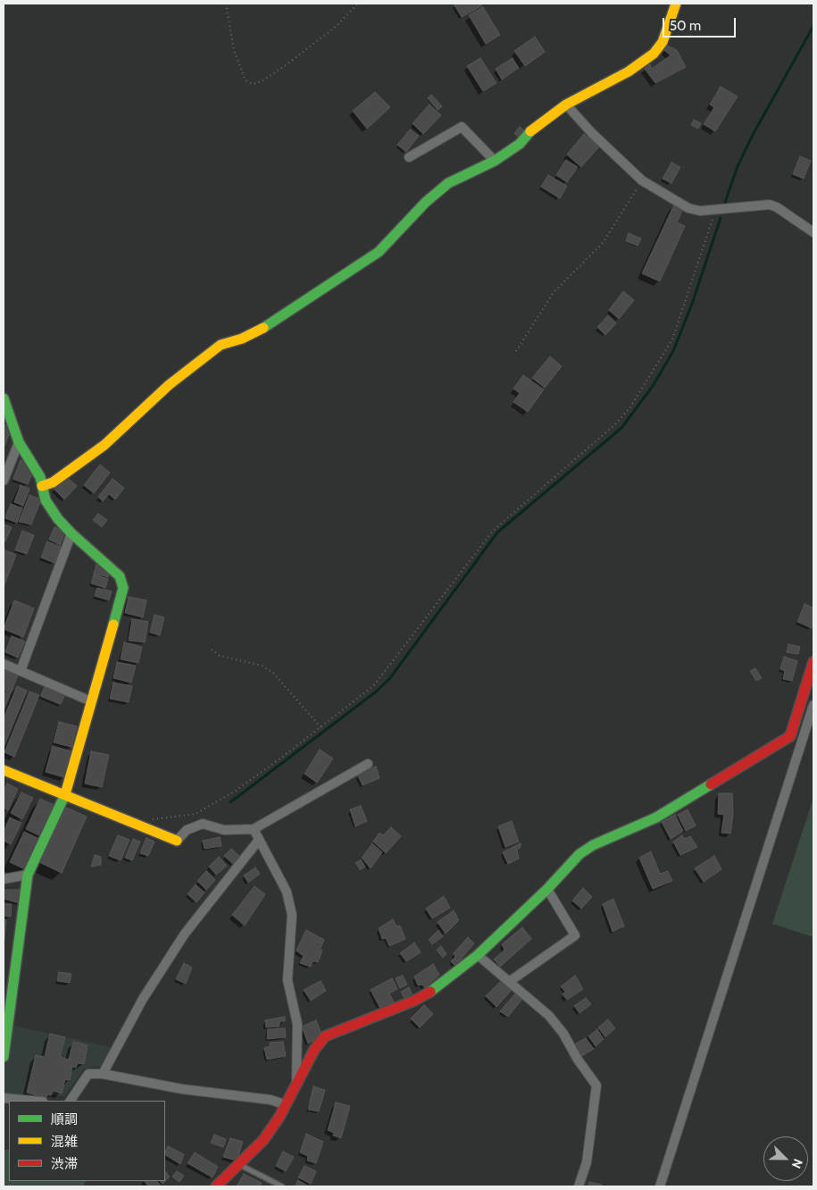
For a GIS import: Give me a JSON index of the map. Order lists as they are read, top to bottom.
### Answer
{
  "legend": ["順調", "混雑", "渋滞"],
  "scale_bar": "50 m",
  "north": "bottom right"
}
